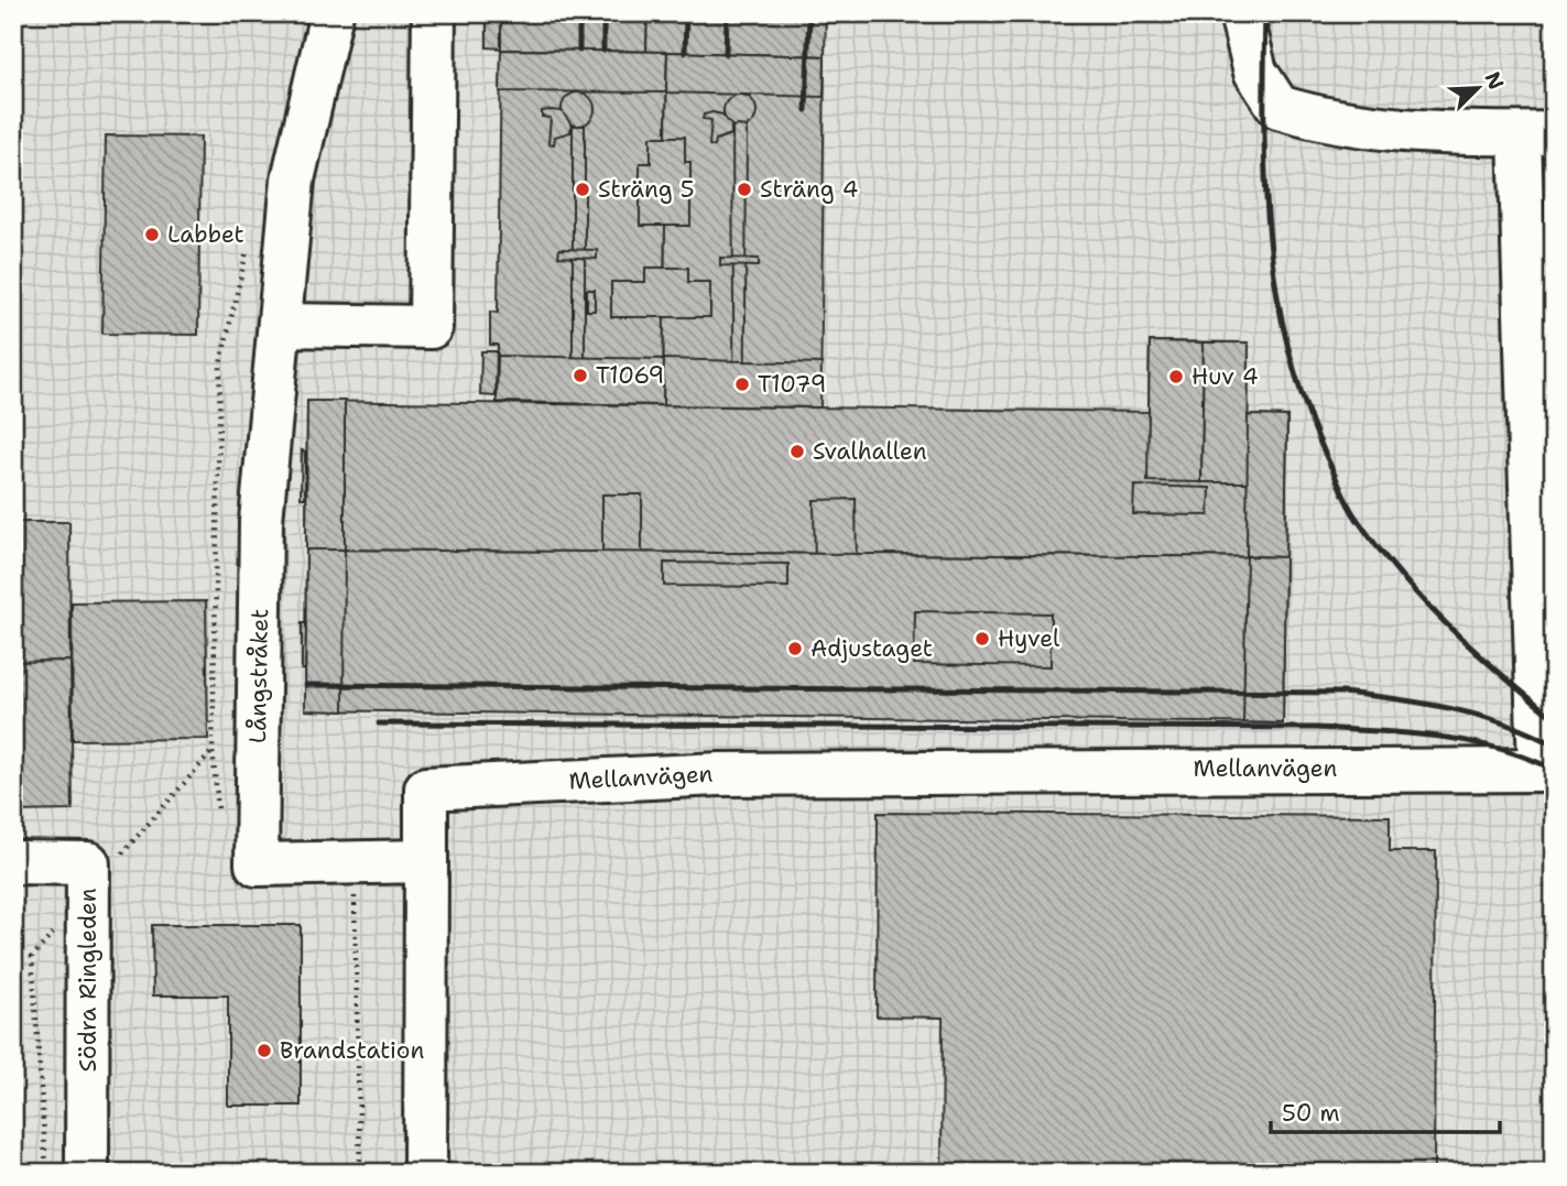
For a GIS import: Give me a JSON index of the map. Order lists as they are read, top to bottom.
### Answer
{
  "streets": {
    "street": ["Långstråket", "Mellanvägen", "Södra Ringleden"]
  },
  "crossings": [
    ["Långstråket", "Mellanvägen"]
  ],
  "places": [
    "Sträng 5",
    "Sträng 4",
    "Labbet",
    "T1069",
    "Huv 4",
    "T1079",
    "Svalhallen",
    "Hyvel",
    "Adjustaget",
    "Brandstation"
  ],
  "scale_bar": "50 m",
  "north": "top right"
}
